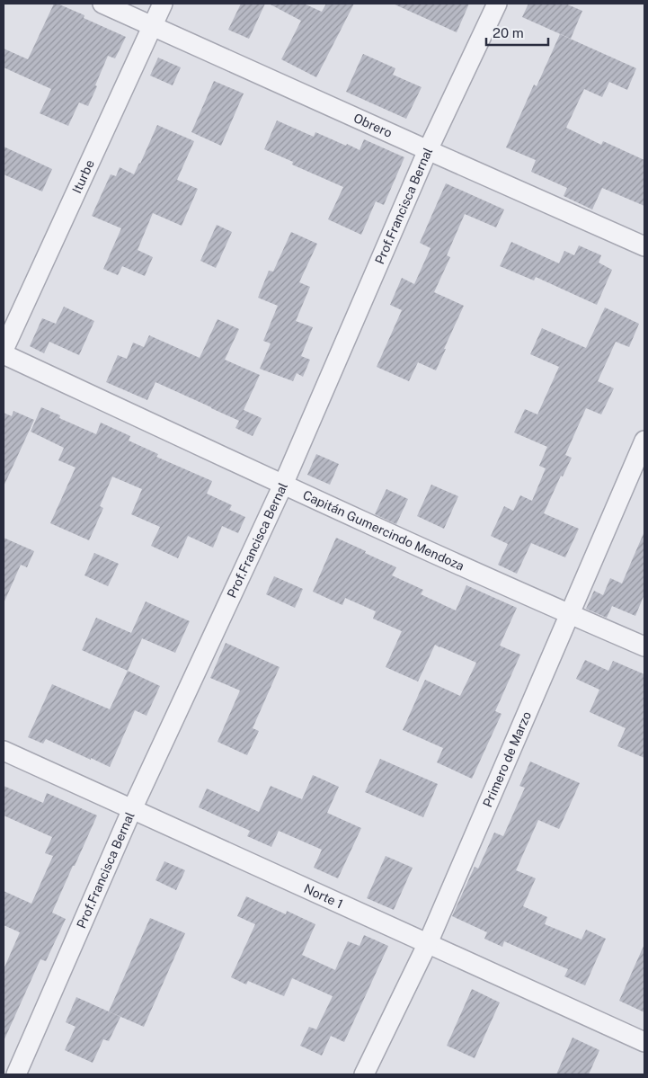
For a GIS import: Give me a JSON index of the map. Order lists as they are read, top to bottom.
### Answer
{
  "streets": {
    "street": [
      "Obrero",
      "Iturbe",
      "Prof.Francisca Bernal",
      "Capitán Gumercindo Mendoza",
      "Primero de Marzo",
      "Norte 1"
    ]
  },
  "crossings": [
    ["Obrero", "Iturbe"],
    ["Obrero", "Prof.Francisca Bernal"],
    ["Prof.Francisca Bernal", "Capitán Gumercindo Mendoza"],
    ["Prof.Francisca Bernal", "Norte 1"],
    ["Capitán Gumercindo Mendoza", "Primero de Marzo"],
    ["Primero de Marzo", "Norte 1"]
  ],
  "scale_bar": "20 m"
}
